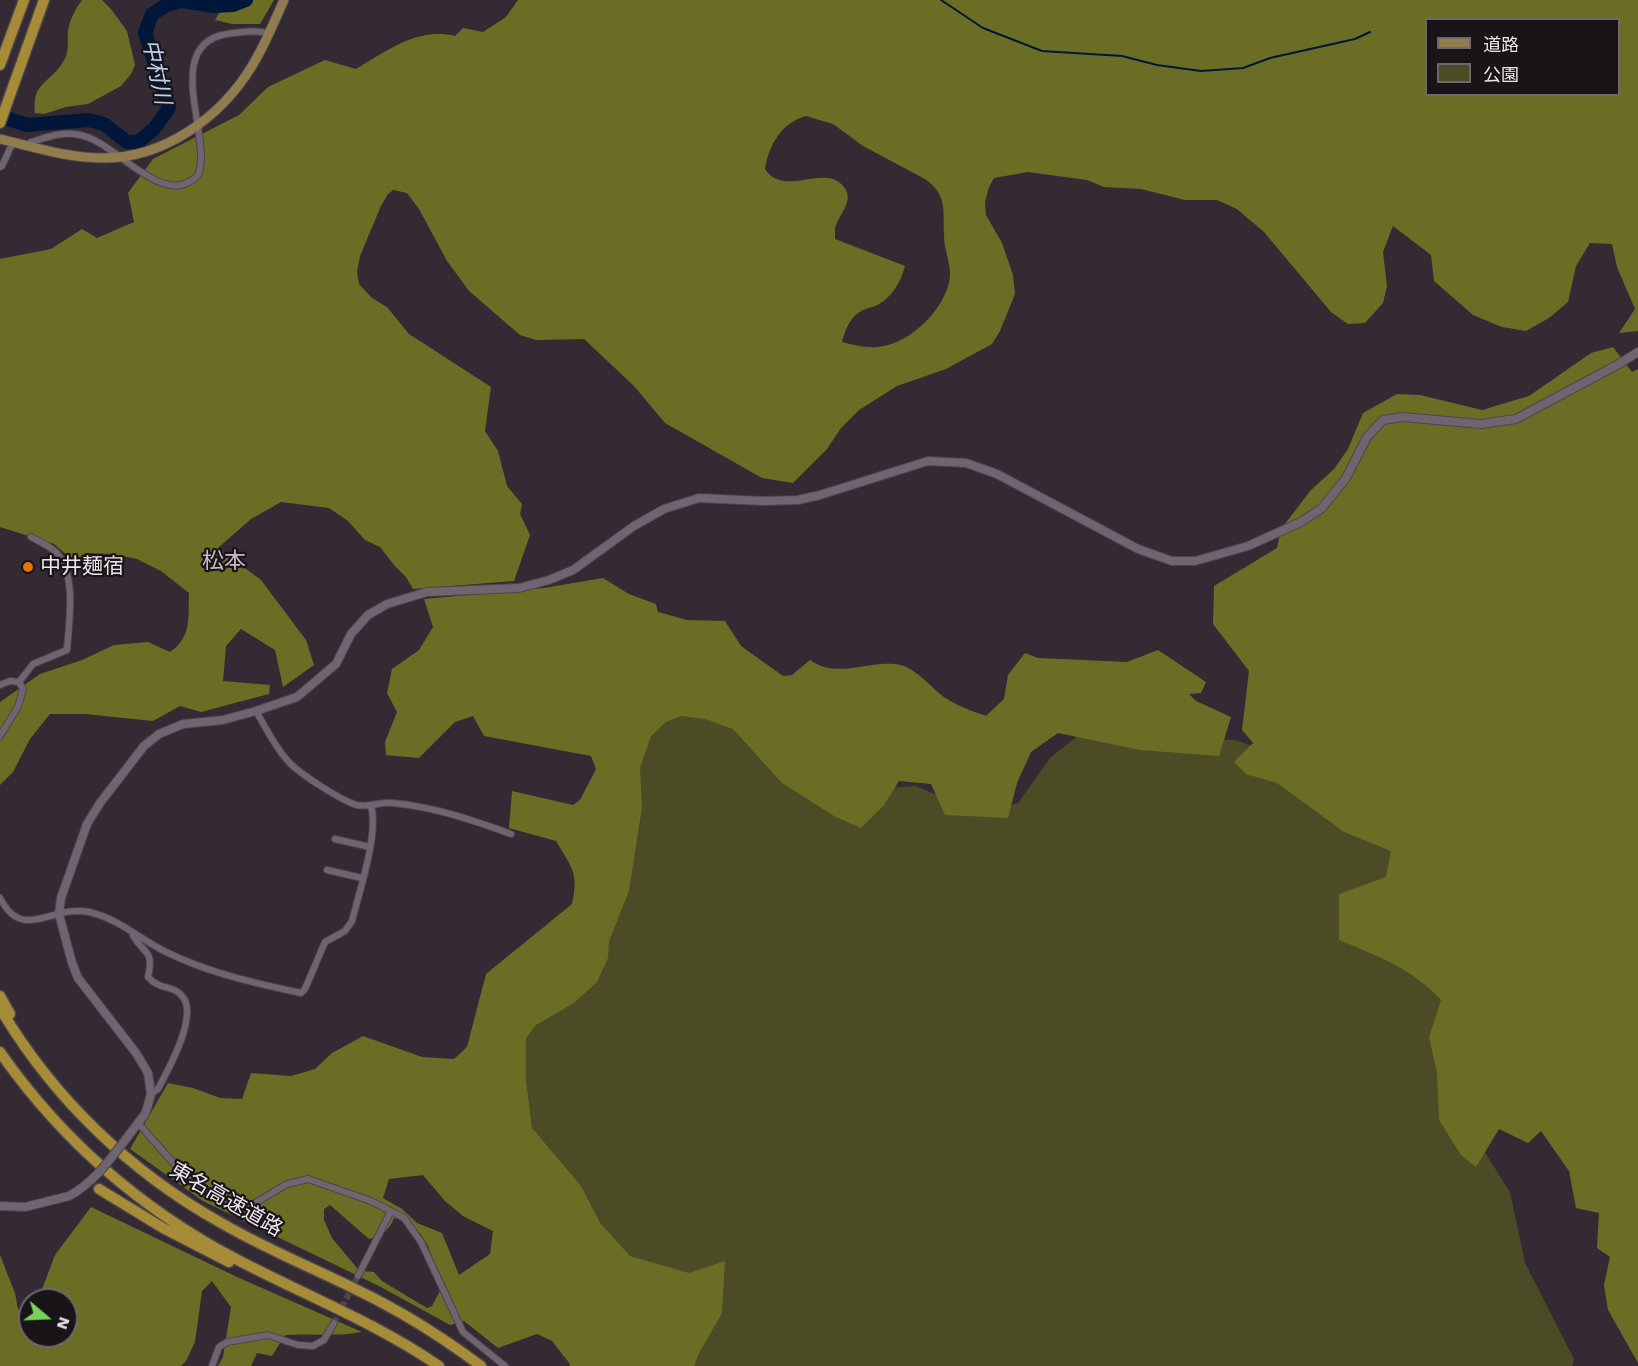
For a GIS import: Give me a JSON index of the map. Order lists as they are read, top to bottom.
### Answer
{
  "streets": {
    "highway": ["東名高速道路"]
  },
  "districts": ["松本"],
  "water": ["中村川"],
  "places": ["中井麺宿"],
  "legend": ["道路", "公園"],
  "north": "right"
}
